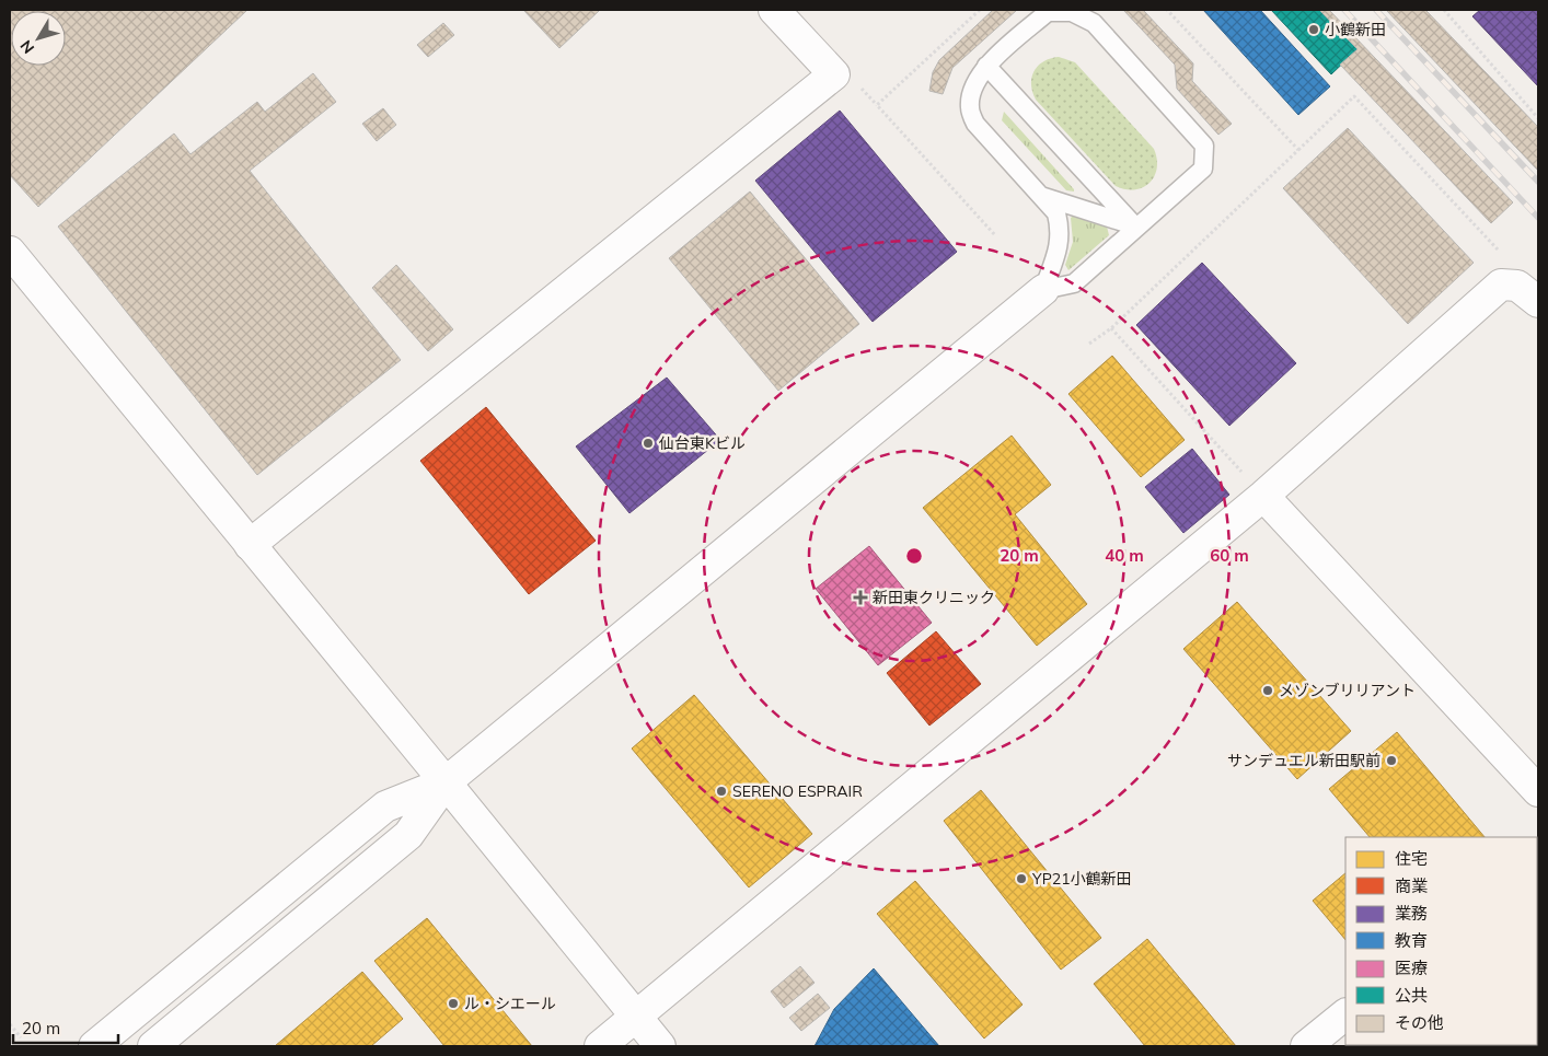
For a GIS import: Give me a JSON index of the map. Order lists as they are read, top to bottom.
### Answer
{
  "places": {
    "other": [
      "小鶴新田",
      "仙台東Kビル",
      "メゾンブリリアント",
      "サンデュエル新田駅前",
      "SERENO ESPRAIR",
      "YP21小鶴新田",
      "ル・シエール"
    ],
    "health": ["新田東クリニック"]
  },
  "legend": [
    "住宅",
    "商業",
    "業務",
    "教育",
    "医療",
    "公共",
    "その他"
  ],
  "scale_bar": "20 m",
  "north": "bottom left",
  "rings": ["20 m", "40 m", "60 m"]
}
